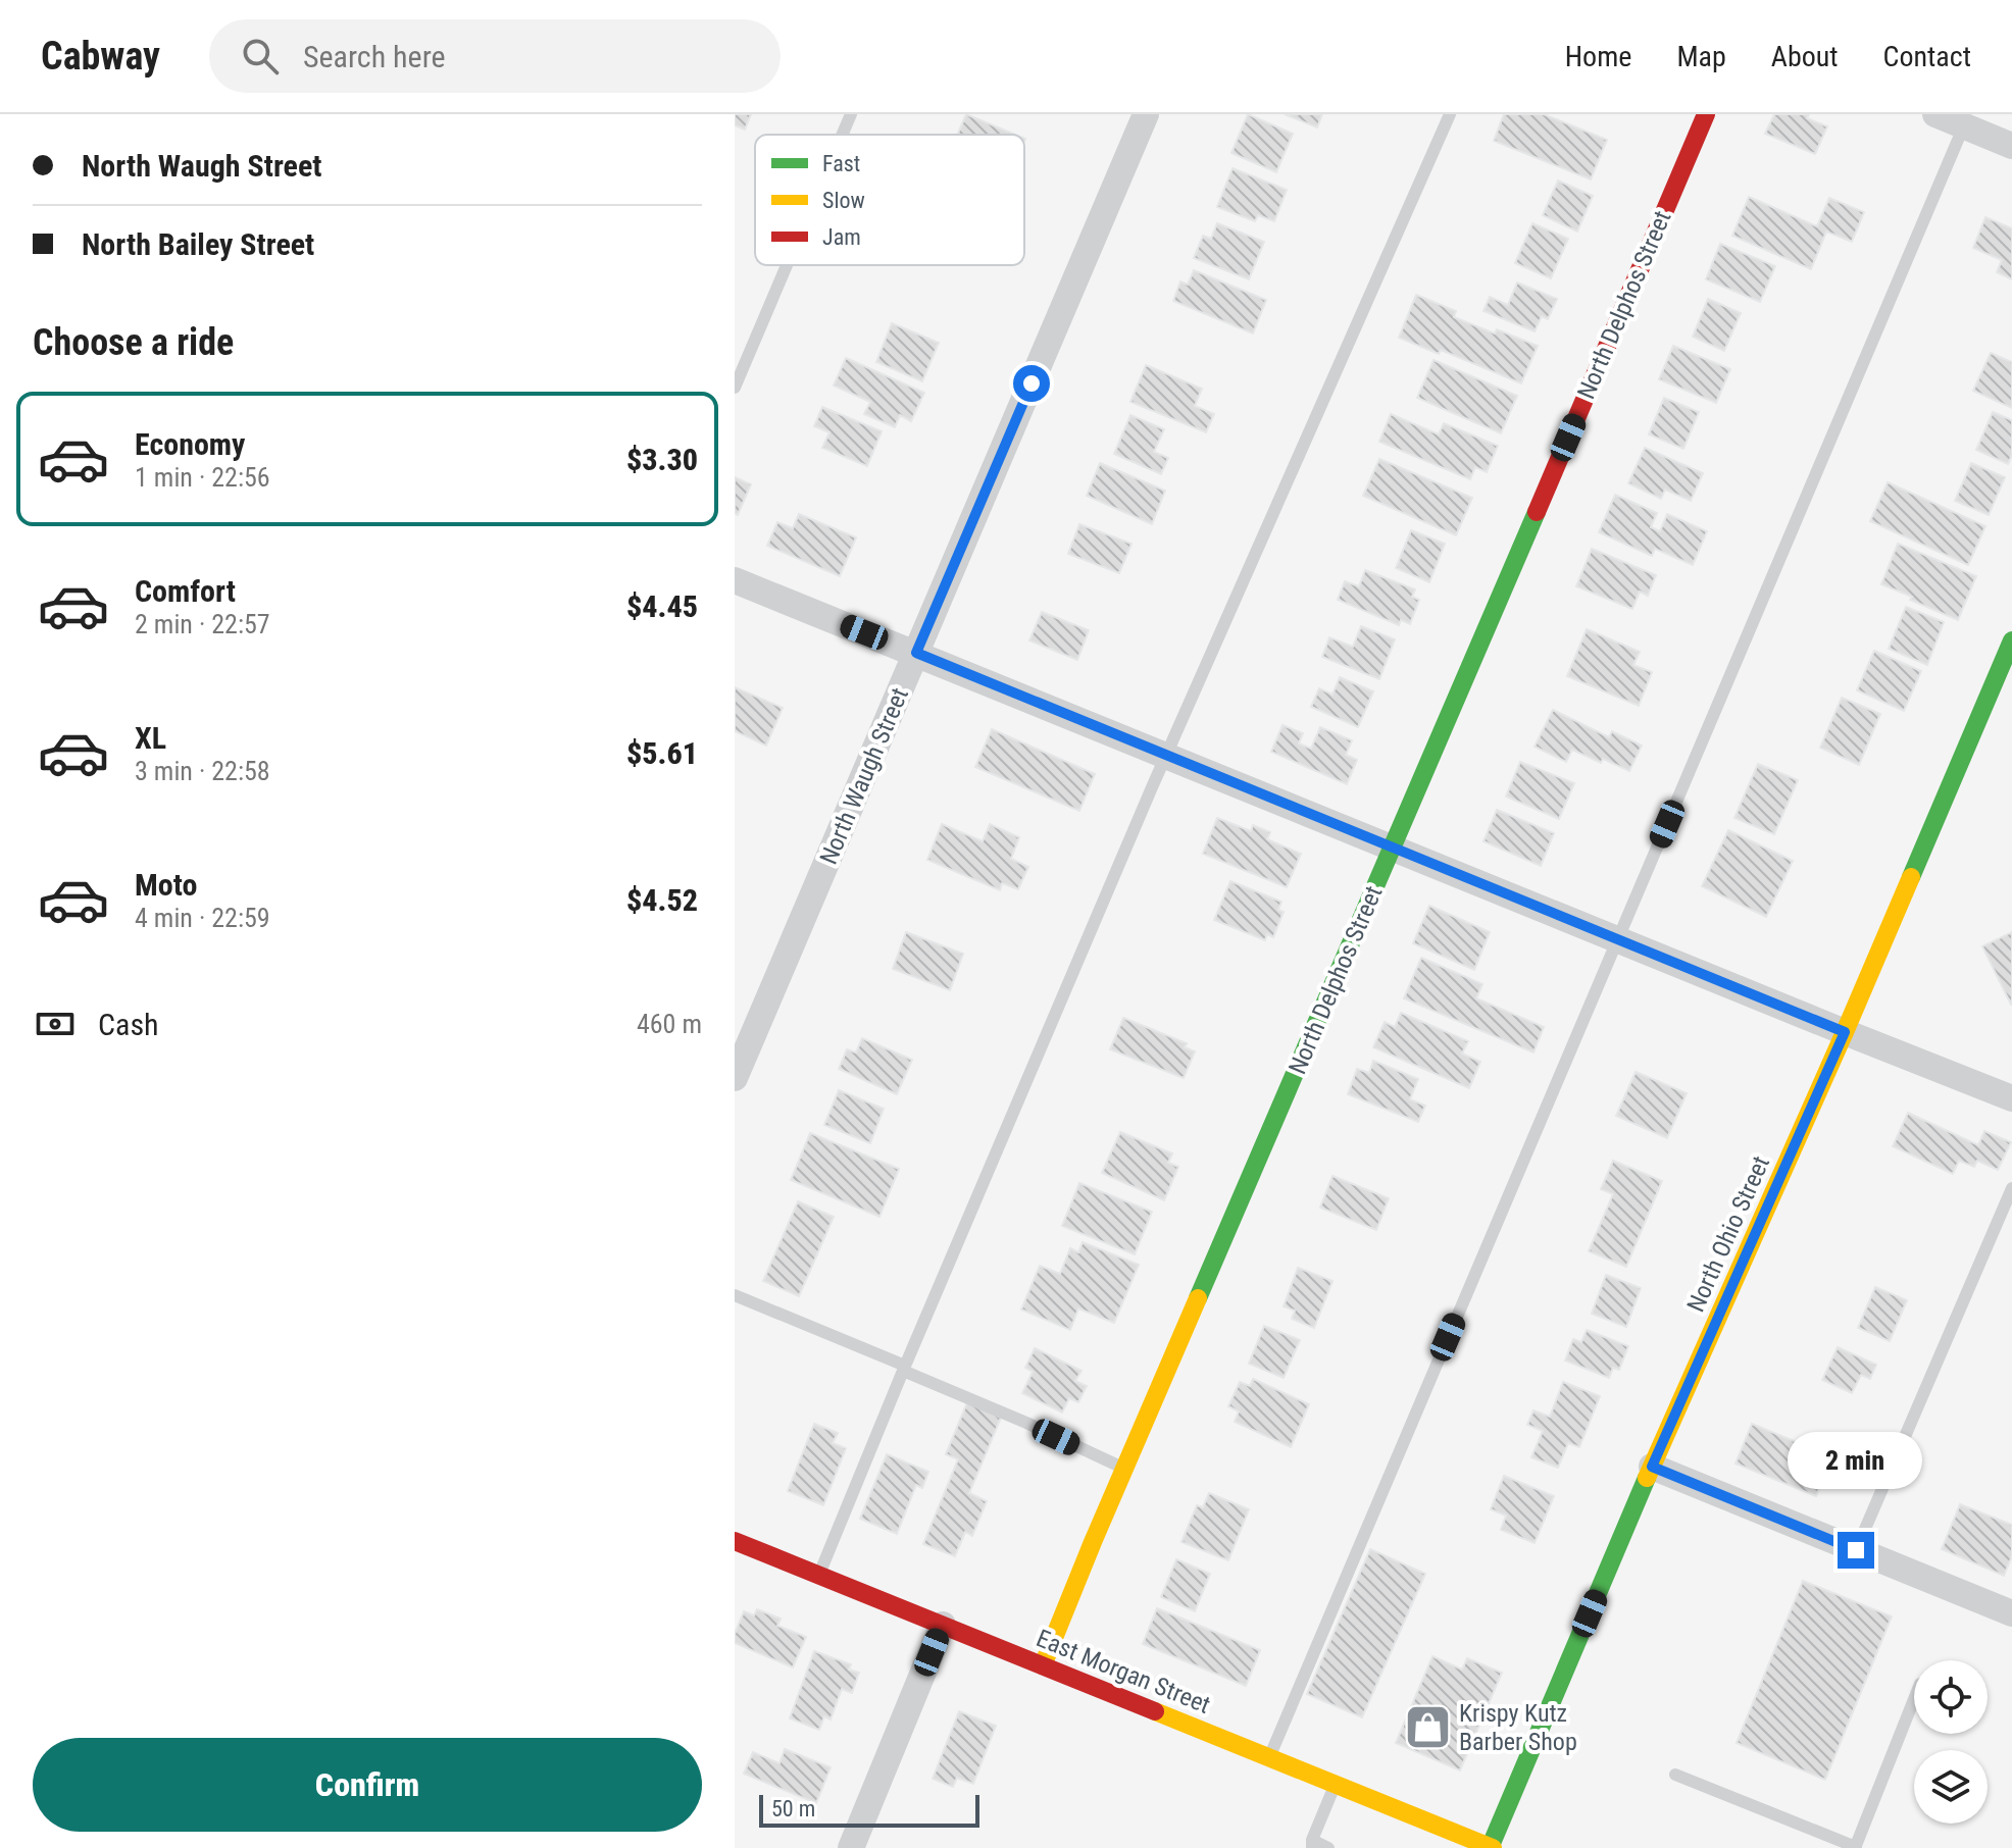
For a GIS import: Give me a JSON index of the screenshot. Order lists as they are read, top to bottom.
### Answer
{
  "streets": {
    "street": [
      "North Delphos Street",
      "North Waugh Street",
      "North Ohio Street",
      "East Morgan Street"
    ]
  },
  "crossings": [
    ["North Delphos Street", "East Morgan Street"],
    ["North Ohio Street", "East Morgan Street"]
  ],
  "places": {
    "shop": ["Krispy Kutz Barber Shop"]
  },
  "legend": ["Fast", "Slow", "Jam"],
  "scale_bar": "50 m",
  "page": {
    "header": "Cabway",
    "search": "Search here",
    "nav": [
      "Home",
      "Map",
      "About",
      "Contact"
    ],
    "banner": ["North Waugh Street", "North Bailey Street"],
    "heading": "Choose a ride",
    "list": [
      {
        "name": "Economy",
        "note": "1 min · 22:56",
        "value": "$3.30"
      },
      {
        "name": "Comfort",
        "note": "2 min · 22:57",
        "value": "$4.45"
      },
      {
        "name": "XL",
        "note": "3 min · 22:58",
        "value": "$5.61"
      },
      {
        "name": "Moto",
        "note": "4 min · 22:59",
        "value": "$4.52"
      }
    ],
    "pay": ["Cash", "460 m"],
    "bubble": "2 min",
    "buttons": "Confirm",
    "scale": "50 m"
  }
}
